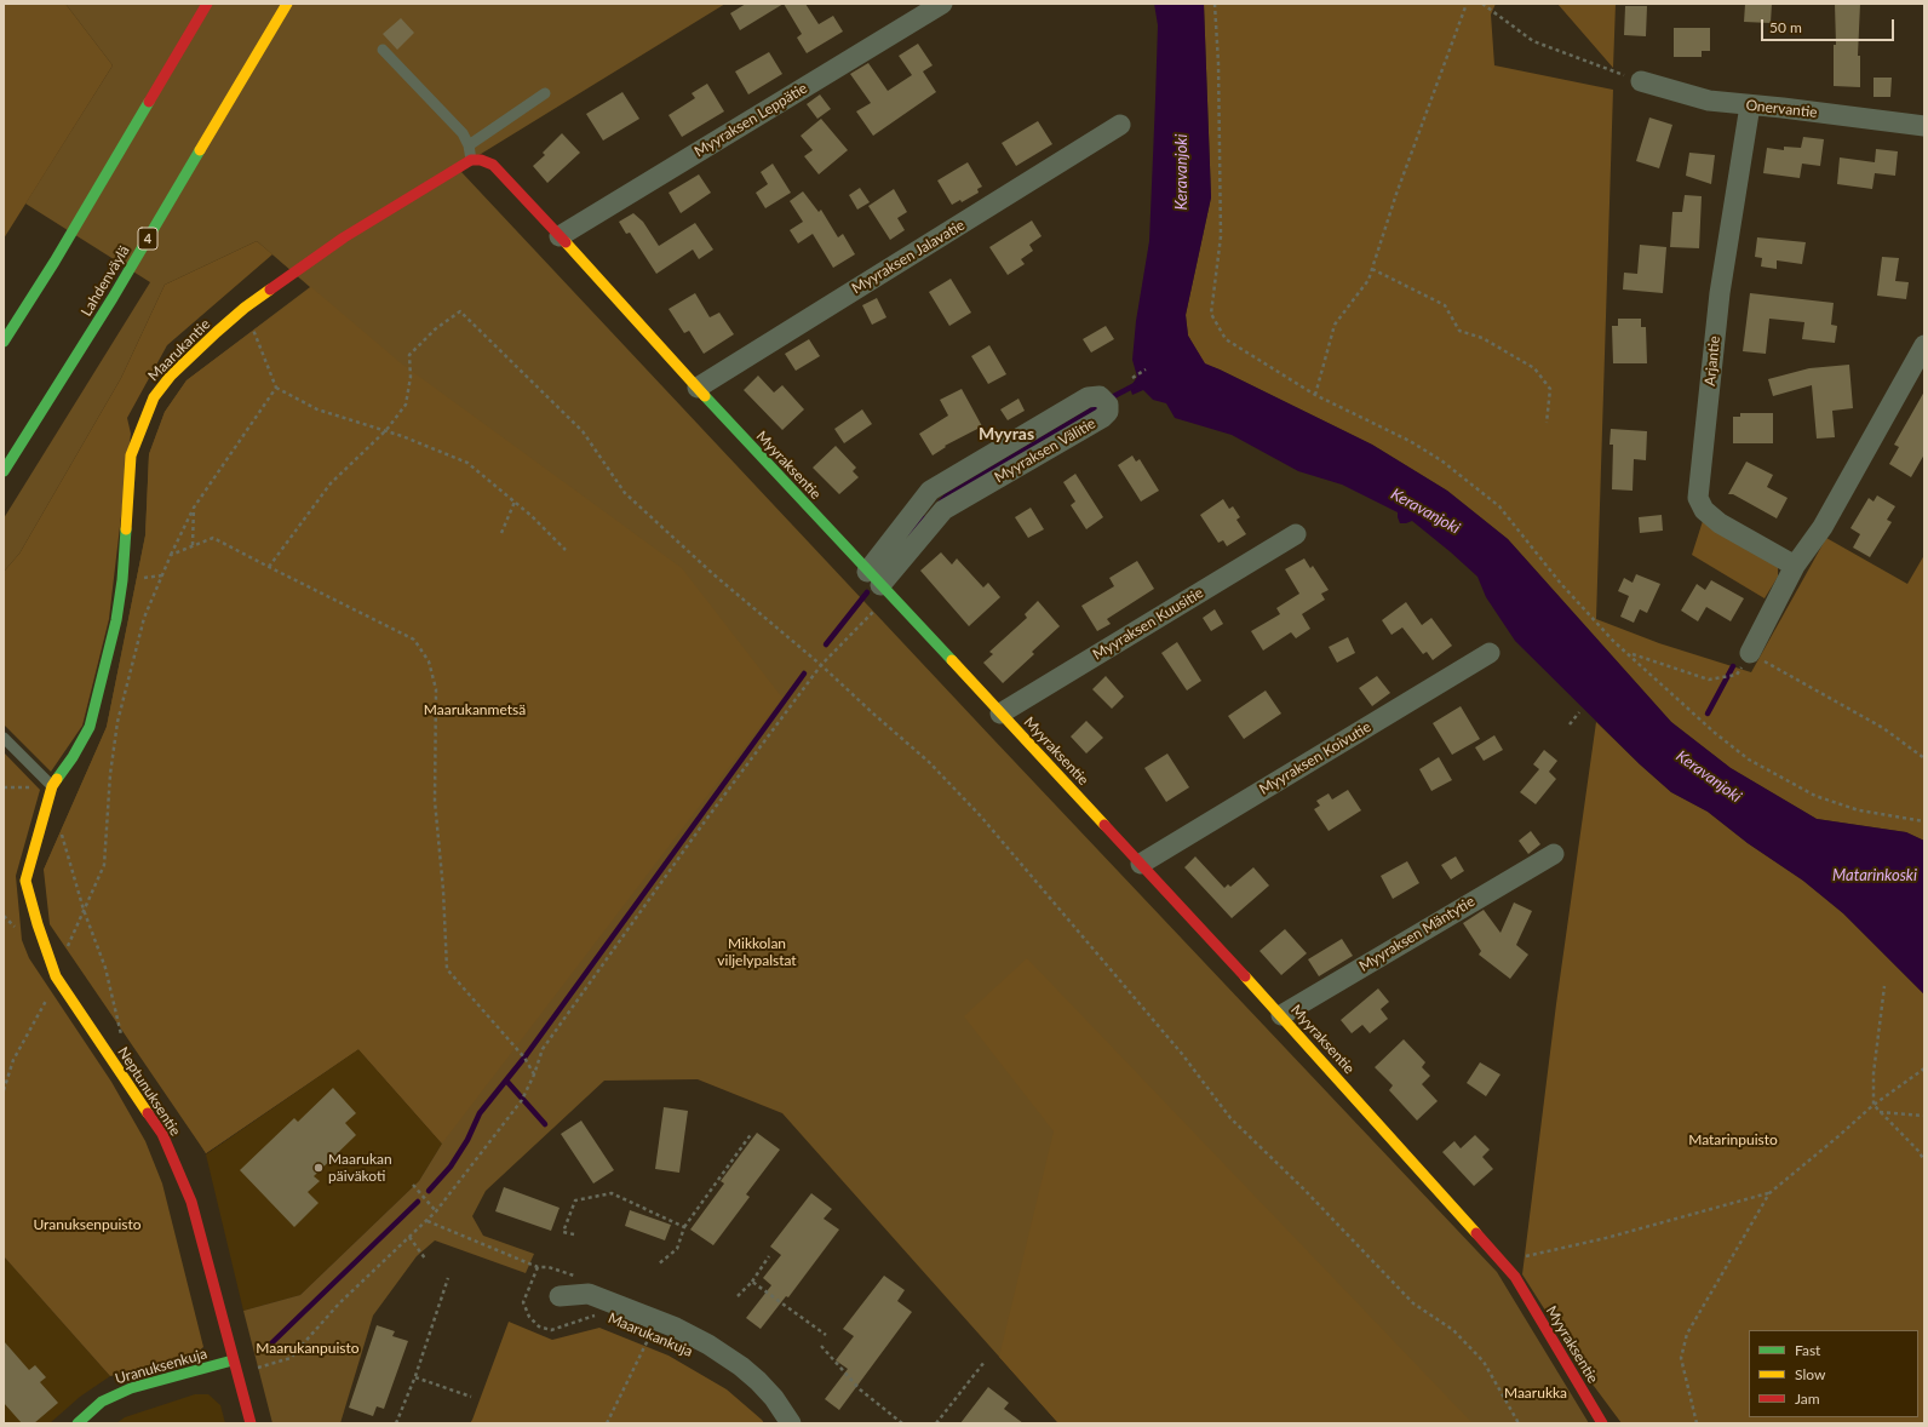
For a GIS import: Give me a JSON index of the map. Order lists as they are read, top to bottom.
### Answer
{
  "streets": {
    "main road": [
      "4",
      "Lahdenväylä",
      "Maarukantie",
      "Myyraksentie",
      "Neptunuksentie",
      "Uranuksenkuja"
    ],
    "street": [
      "Onervantie",
      "Myyraksen Leppätie",
      "Myyraksen Jalavatie",
      "Arjantie",
      "Myyraksen Välitie",
      "Myyraksen Kuusitie",
      "Myyraksen Koivutie",
      "Myyraksen Mäntytie",
      "Maarukankuja"
    ]
  },
  "crossings": [
    ["Onervantie", "Arjantie"],
    ["Myyraksen Leppätie", "Myyraksentie"],
    ["Myyraksen Jalavatie", "Myyraksentie"],
    ["Maarukantie", "Myyraksentie"],
    ["Maarukantie", "Neptunuksentie"],
    ["Myyraksen Välitie", "Myyraksentie"],
    ["Myyraksentie", "Myyraksen Kuusitie"],
    ["Myyraksentie", "Myyraksen Koivutie"],
    ["Myyraksentie", "Myyraksen Mäntytie"],
    ["Neptunuksentie", "Uranuksenkuja"]
  ],
  "districts": ["Myyras"],
  "water": ["Keravanjoki", "Matarinkoski"],
  "parks": [
    "Maarukanmetsä",
    "Mikkolan viljelypalstat",
    "Matarinpuisto",
    "Uranuksenpuisto",
    "Maarukanpuisto",
    "Maarukka"
  ],
  "places": ["Maarukan päiväkoti"],
  "legend": ["Fast", "Slow", "Jam"],
  "scale_bar": "50 m"
}
